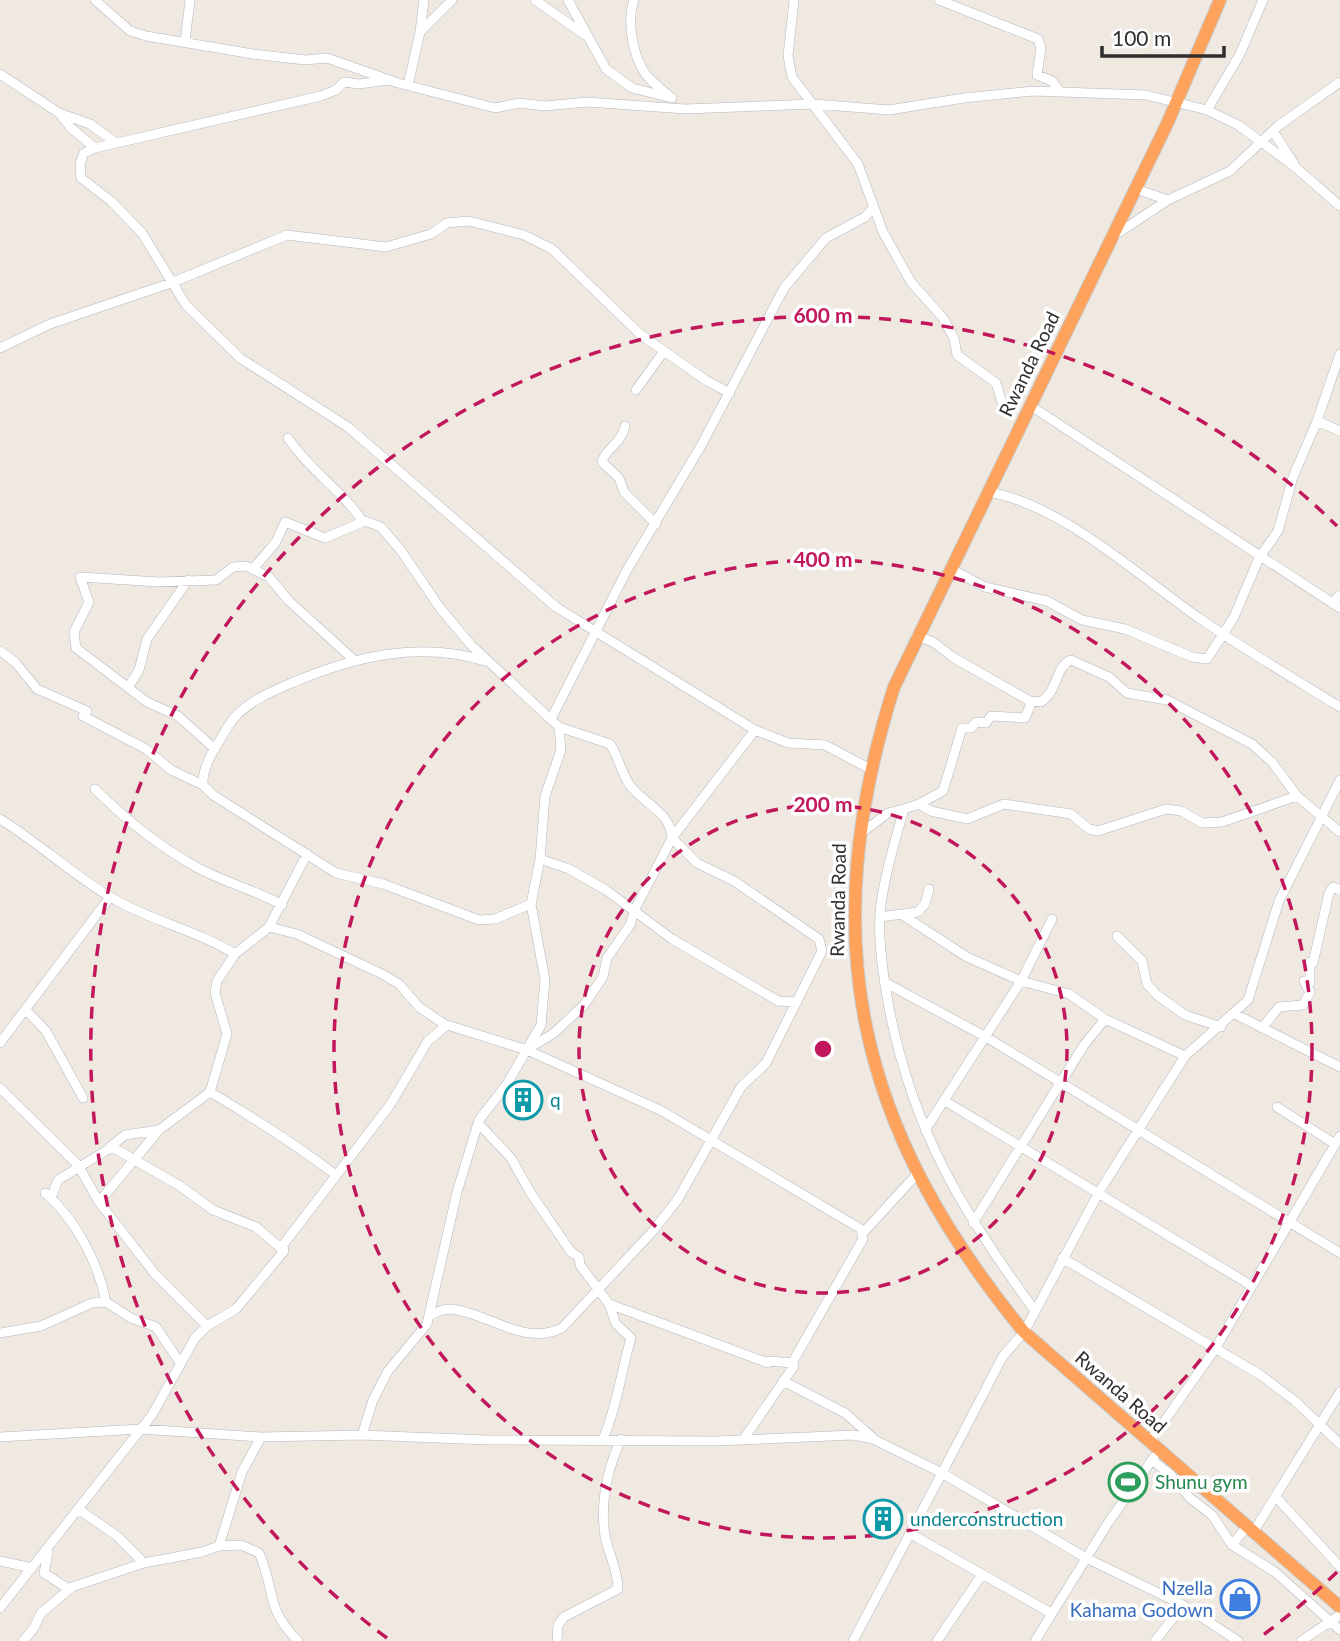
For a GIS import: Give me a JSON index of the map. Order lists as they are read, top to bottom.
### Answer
{
  "streets": {
    "highway": ["Rwanda Road"]
  },
  "places": {
    "building": ["q", "underconstruction"],
    "sports": ["Shunu gym"],
    "shop": ["Nzella Kahama Godown"]
  },
  "scale_bar": "100 m",
  "rings": ["600 m", "400 m", "200 m"]
}
